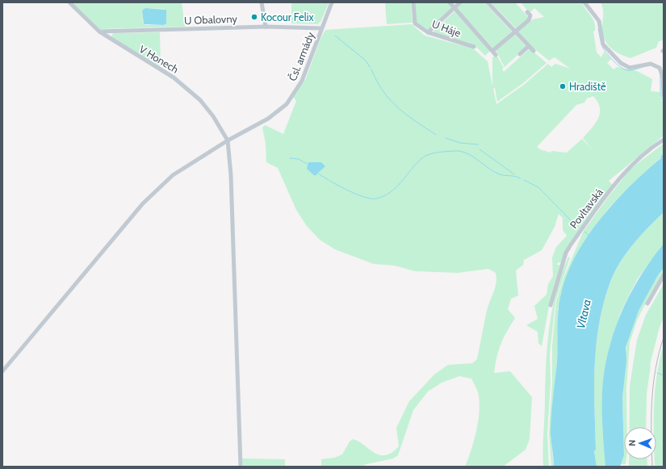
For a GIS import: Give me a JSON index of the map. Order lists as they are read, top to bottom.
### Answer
{
  "streets": {
    "street": [
      "U Obalovny",
      "U Háje",
      "Čsl. armády",
      "V Honech",
      "Povltavská"
    ]
  },
  "crossings": [
    ["U Obalovny", "Čsl. armády"],
    ["U Obalovny", "V Honech"],
    ["Čsl. armády", "V Honech"]
  ],
  "water": ["Vltava"],
  "places": ["Kocour Felix", "Hradiště"],
  "north": "left"
}
